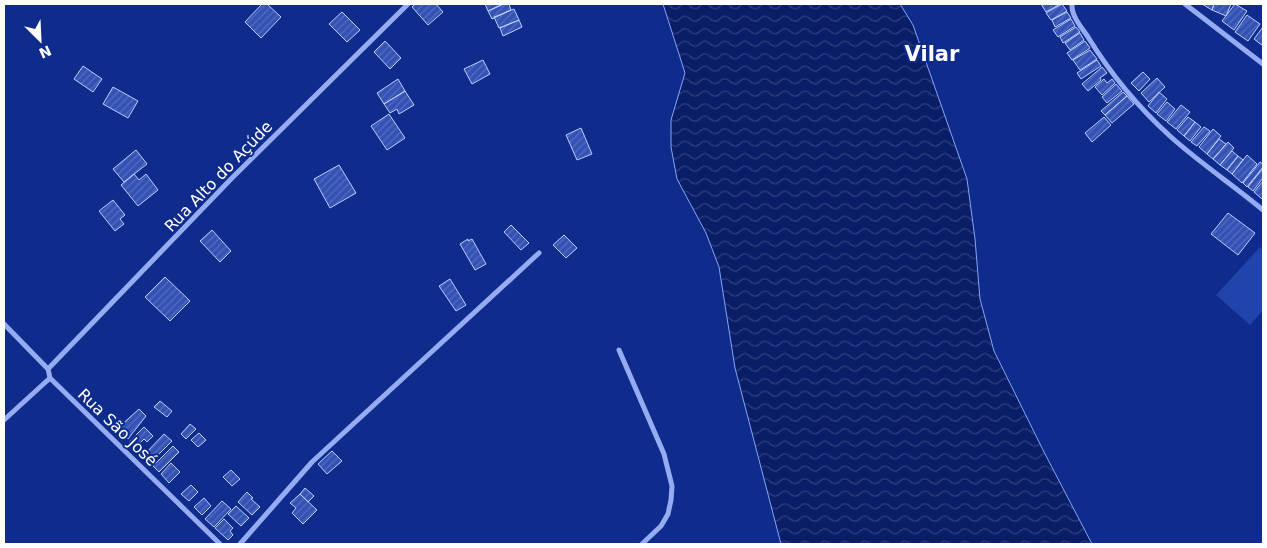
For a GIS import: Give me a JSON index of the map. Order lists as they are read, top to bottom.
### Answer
{
  "streets": {
    "street": ["Rua Alto do Açúde", "Rua São José"]
  },
  "districts": ["Vilar"],
  "north": "bottom right"
}
